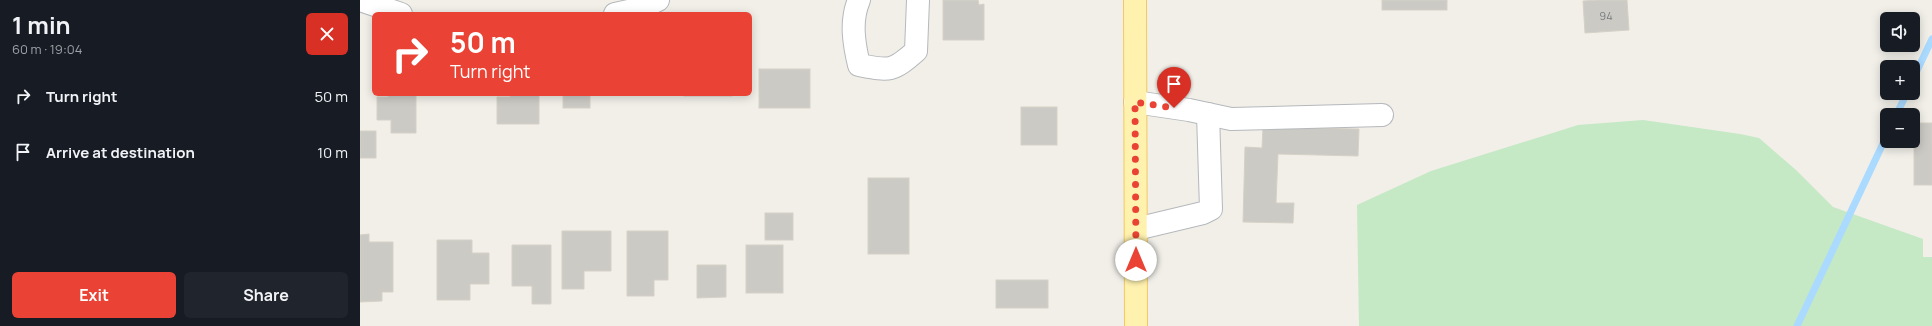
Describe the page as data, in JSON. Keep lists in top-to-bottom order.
{
  "house_numbers": ["94"],
  "page": {
    "heading": ["1 min", "60 m · 19:04"],
    "map_buttons": ["+", "−"],
    "turn": ["50 m", "Turn right"],
    "list": [
      {
        "name": "Turn right",
        "value": "50 m"
      },
      {
        "name": "Arrive at destination",
        "value": "10 m"
      }
    ],
    "buttons": ["Exit", "Share"]
  }
}
